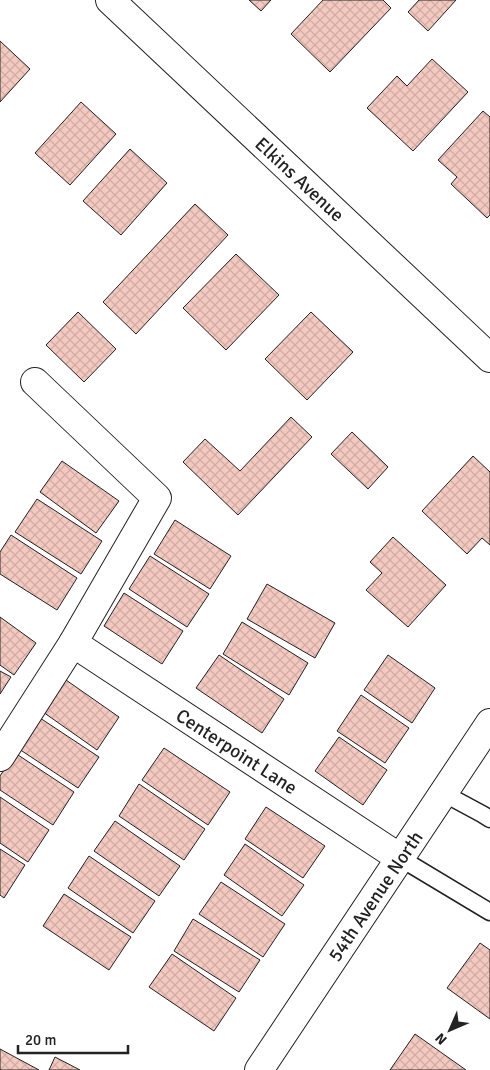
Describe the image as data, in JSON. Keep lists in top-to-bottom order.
{
  "streets": {
    "street": ["Elkins Avenue", "Centerpoint Lane", "54th Avenue North"]
  },
  "crossings": [
    ["Centerpoint Lane", "54th Avenue North"]
  ],
  "scale_bar": "20 m",
  "north": "bottom left"
}
